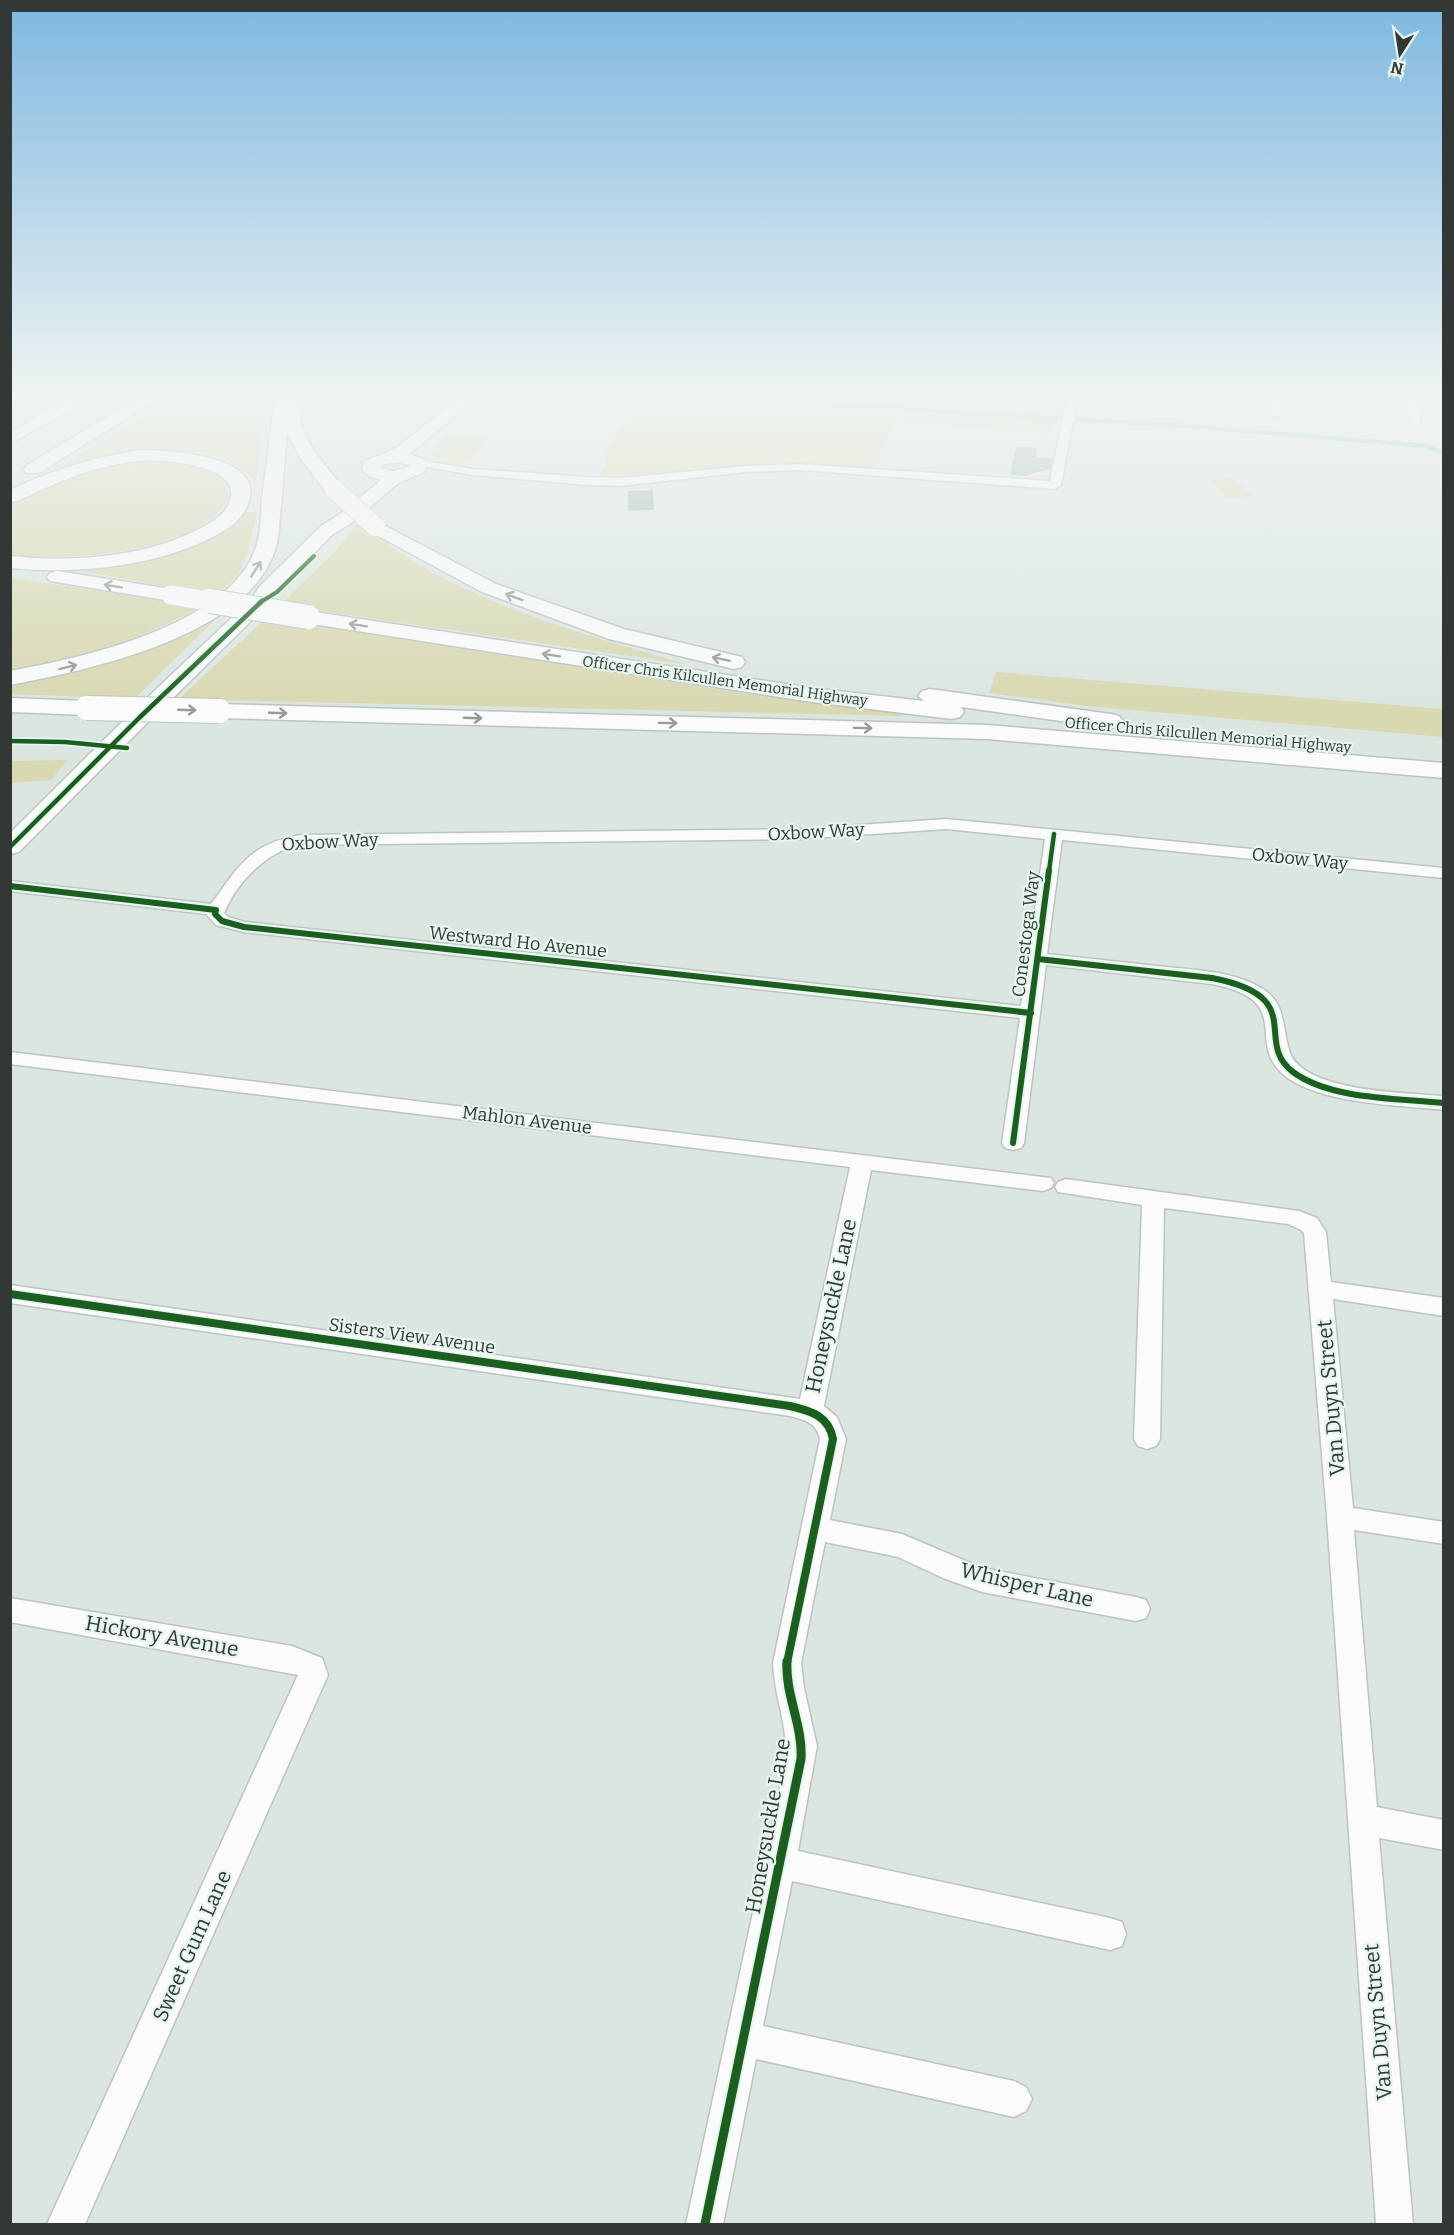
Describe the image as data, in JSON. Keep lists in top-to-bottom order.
{
  "streets": {
    "highway": ["Officer Chris Kilcullen Memorial Highway"],
    "street": [
      "Oxbow Way",
      "Conestoga Way",
      "Westward Ho Avenue",
      "Mahlon Avenue",
      "Honeysuckle Lane",
      "Sisters View Avenue",
      "Van Duyn Street",
      "Whisper Lane",
      "Hickory Avenue",
      "Sweet Gum Lane"
    ]
  },
  "crossings": [
    ["Oxbow Way", "Conestoga Way"],
    ["Oxbow Way", "Westward Ho Avenue"],
    ["Conestoga Way", "Westward Ho Avenue"],
    ["Mahlon Avenue", "Honeysuckle Lane"],
    ["Honeysuckle Lane", "Sisters View Avenue"],
    ["Honeysuckle Lane", "Whisper Lane"],
    ["Hickory Avenue", "Sweet Gum Lane"]
  ],
  "north": "bottom"
}
